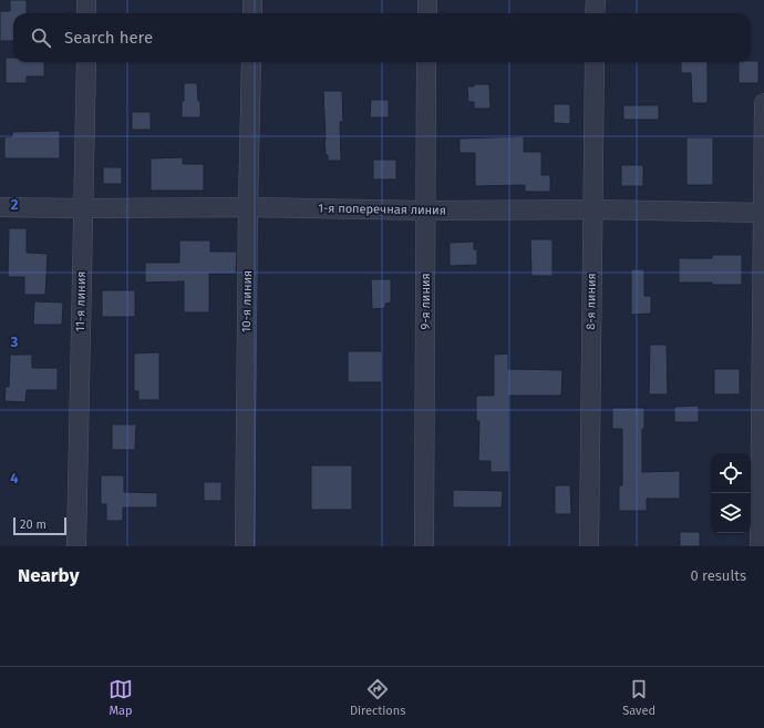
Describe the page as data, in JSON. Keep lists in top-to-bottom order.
{
  "streets": {
    "street": [
      "1-я поперечная линия",
      "11-я линия",
      "10-я линия",
      "9-я линия",
      "8-я линия"
    ]
  },
  "crossings": [
    ["1-я поперечная линия", "11-я линия"],
    ["1-я поперечная линия", "10-я линия"],
    ["1-я поперечная линия", "9-я линия"],
    ["1-я поперечная линия", "8-я линия"]
  ],
  "scale_bar": "20 m",
  "page": {
    "search": "Search here",
    "scale": "20 m",
    "heading": ["Nearby", "0 results"],
    "nav": ["Map", "Directions", "Saved"]
  },
  "grid": {
    "rows": ["2", "3", "4"]
  }
}
